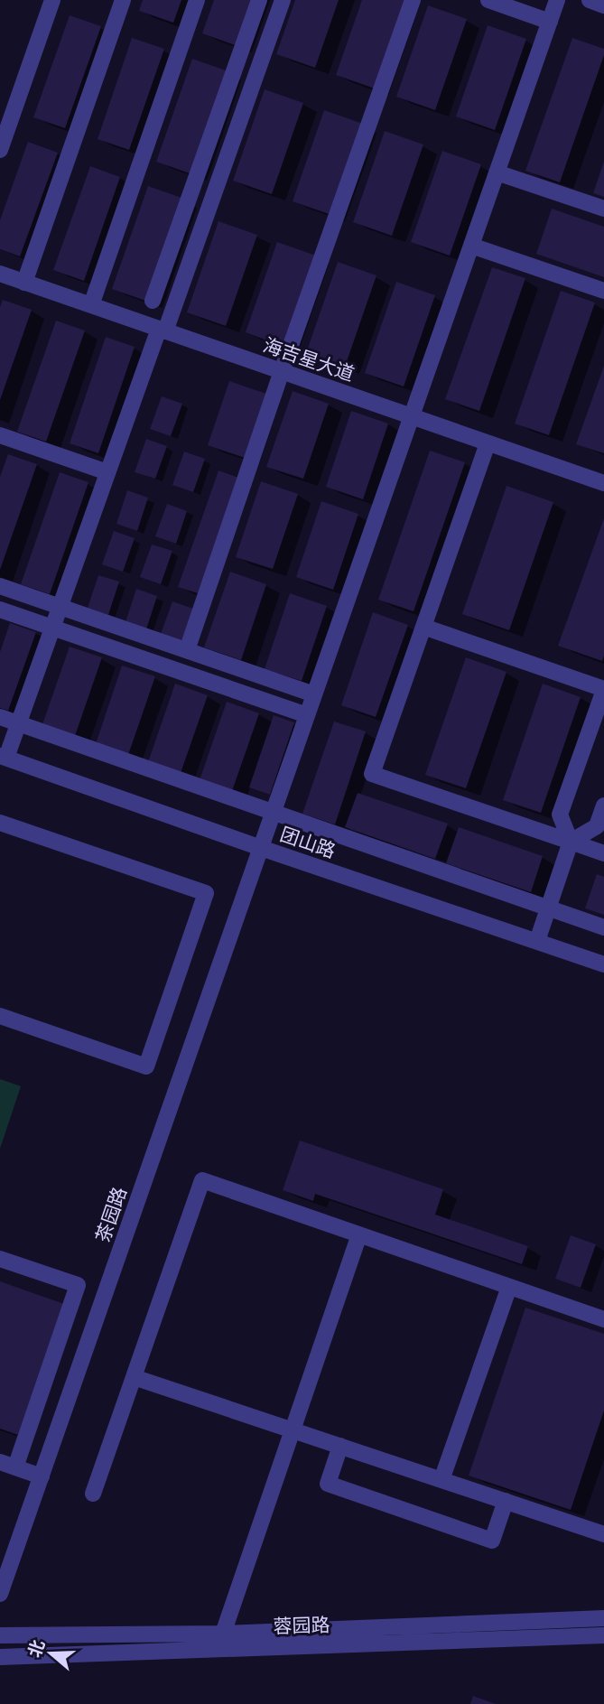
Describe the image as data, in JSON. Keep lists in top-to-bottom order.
{
  "streets": {
    "street": [
      "海吉星大道",
      "团山路",
      "茶园路",
      "蓉园路"
    ]
  },
  "crossings": [
    ["海吉星大道", "茶园路"],
    ["团山路", "茶园路"]
  ],
  "north": "left"
}
